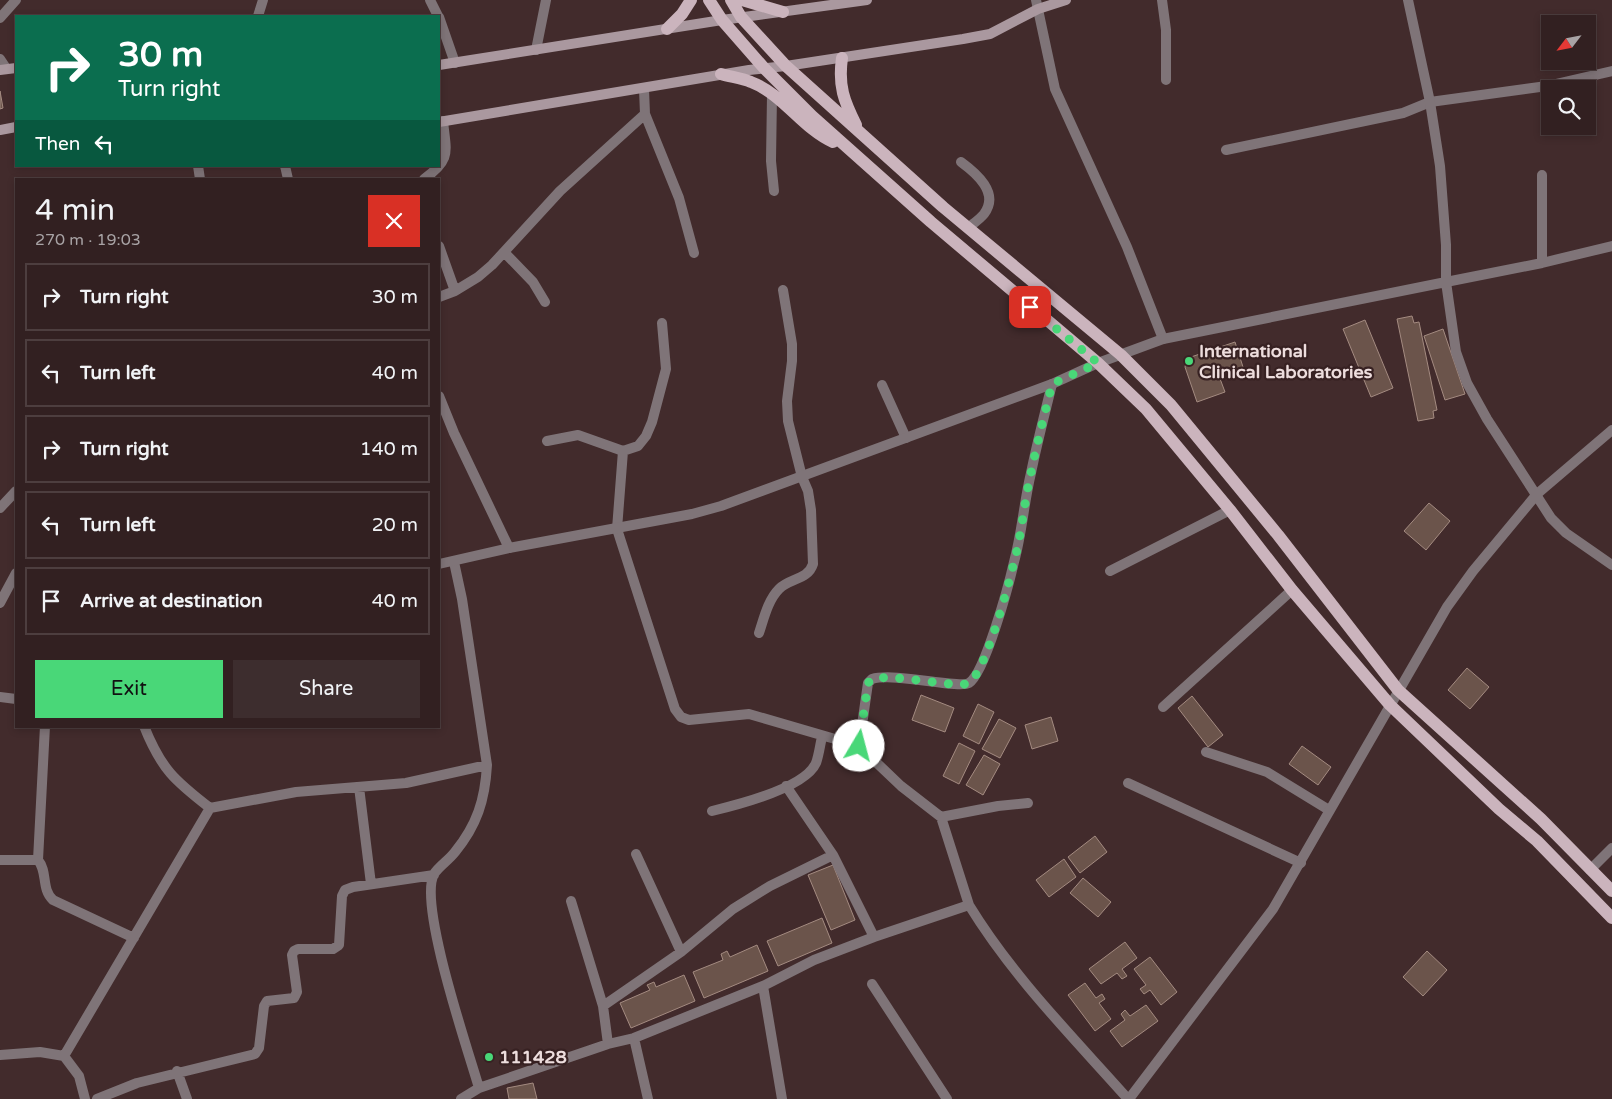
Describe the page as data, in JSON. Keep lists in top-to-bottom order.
{
  "places": ["International Clinical Laboratories", "111428"],
  "north": "bottom left",
  "page": {
    "turn": ["30 m", "Turn right"],
    "then": "Then",
    "heading": ["4 min", "270 m · 19:03"],
    "list": [
      {
        "name": "Turn right",
        "value": "30 m"
      },
      {
        "name": "Turn left",
        "value": "40 m"
      },
      {
        "name": "Turn right",
        "value": "140 m"
      },
      {
        "name": "Turn left",
        "value": "20 m"
      },
      {
        "name": "Arrive at destination",
        "value": "40 m"
      }
    ],
    "buttons": ["Exit", "Share"]
  }
}
